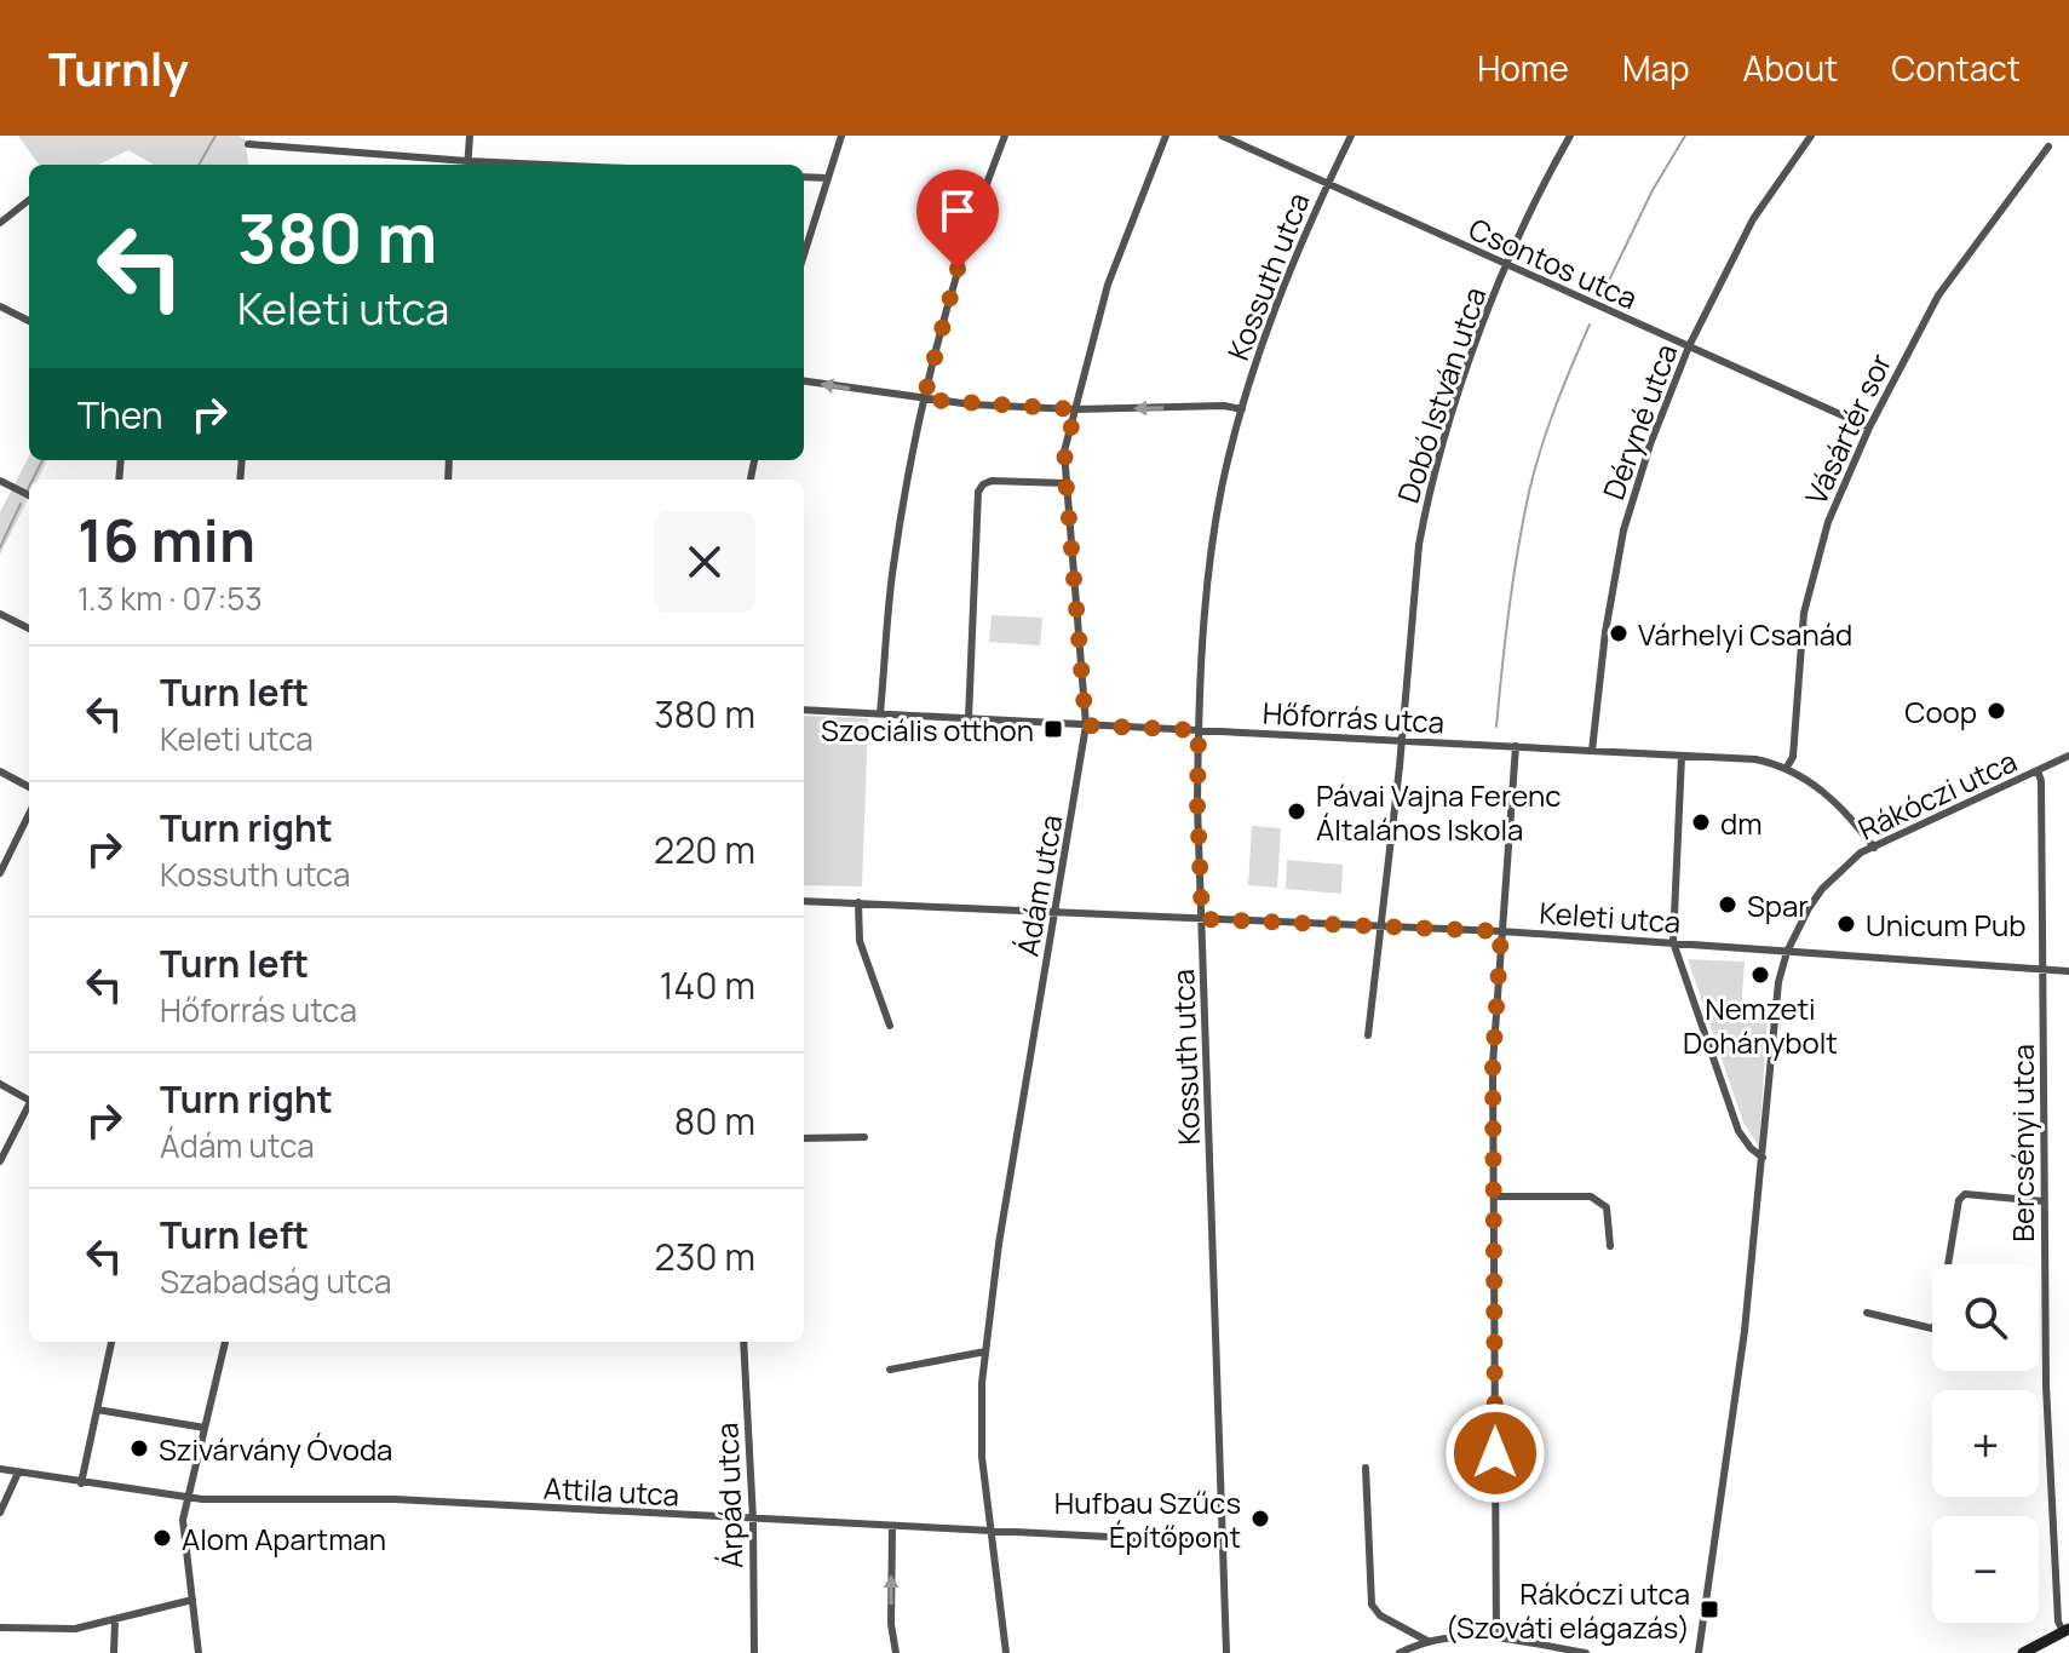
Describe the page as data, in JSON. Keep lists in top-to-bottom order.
{
  "streets": {
    "street": [
      "Csontos utca",
      "Kossuth utca",
      "Dobó István utca",
      "Déryné utca",
      "Vásártér sor",
      "Hőforrás utca",
      "Rákóczi utca",
      "Ádám utca",
      "Keleti utca",
      "Bercsényi utca",
      "Attila utca",
      "Árpád utca"
    ]
  },
  "crossings": [
    ["Csontos utca", "Kossuth utca"],
    ["Csontos utca", "Dobó István utca"],
    ["Csontos utca", "Déryné utca"],
    ["Csontos utca", "Vásártér sor"],
    ["Kossuth utca", "Hőforrás utca"],
    ["Kossuth utca", "Keleti utca"],
    ["Kossuth utca", "Attila utca"],
    ["Dobó István utca", "Hőforrás utca"],
    ["Dobó István utca", "Keleti utca"],
    ["Déryné utca", "Hőforrás utca"],
    ["Vásártér sor", "Hőforrás utca"],
    ["Hőforrás utca", "Rákóczi utca"],
    ["Hőforrás utca", "Ádám utca"],
    ["Rákóczi utca", "Keleti utca"],
    ["Rákóczi utca", "Bercsényi utca"],
    ["Ádám utca", "Keleti utca"],
    ["Ádám utca", "Attila utca"],
    ["Keleti utca", "Bercsényi utca"],
    ["Attila utca", "Árpád utca"]
  ],
  "places": {
    "other": [
      "Várhelyi Csanád",
      "Coop",
      "Pávai Vajna Ferenc Általános Iskola",
      "dm",
      "Spar",
      "Unicum Pub",
      "Nemzeti Dohánybolt",
      "Szivárvány Óvoda",
      "Hufbau Szűcs Építőpont",
      "Alom Apartman"
    ],
    "transit": ["Szociális otthon", "Rákóczi utca (Szováti elágazás)"]
  },
  "page": {
    "header": "Turnly",
    "nav": [
      "Home",
      "Map",
      "About",
      "Contact"
    ],
    "turn": ["380 m", "Keleti utca"],
    "then": "Then",
    "heading": ["16 min", "1.3 km · 07:53"],
    "list": [
      {
        "name": "Turn left",
        "note": "Keleti utca",
        "value": "380 m"
      },
      {
        "name": "Turn right",
        "note": "Kossuth utca",
        "value": "220 m"
      },
      {
        "name": "Turn left",
        "note": "Hőforrás utca",
        "value": "140 m"
      },
      {
        "name": "Turn right",
        "note": "Ádám utca",
        "value": "80 m"
      },
      {
        "name": "Turn left",
        "note": "Szabadság utca",
        "value": "230 m"
      }
    ],
    "map_buttons": ["+", "−"]
  }
}
